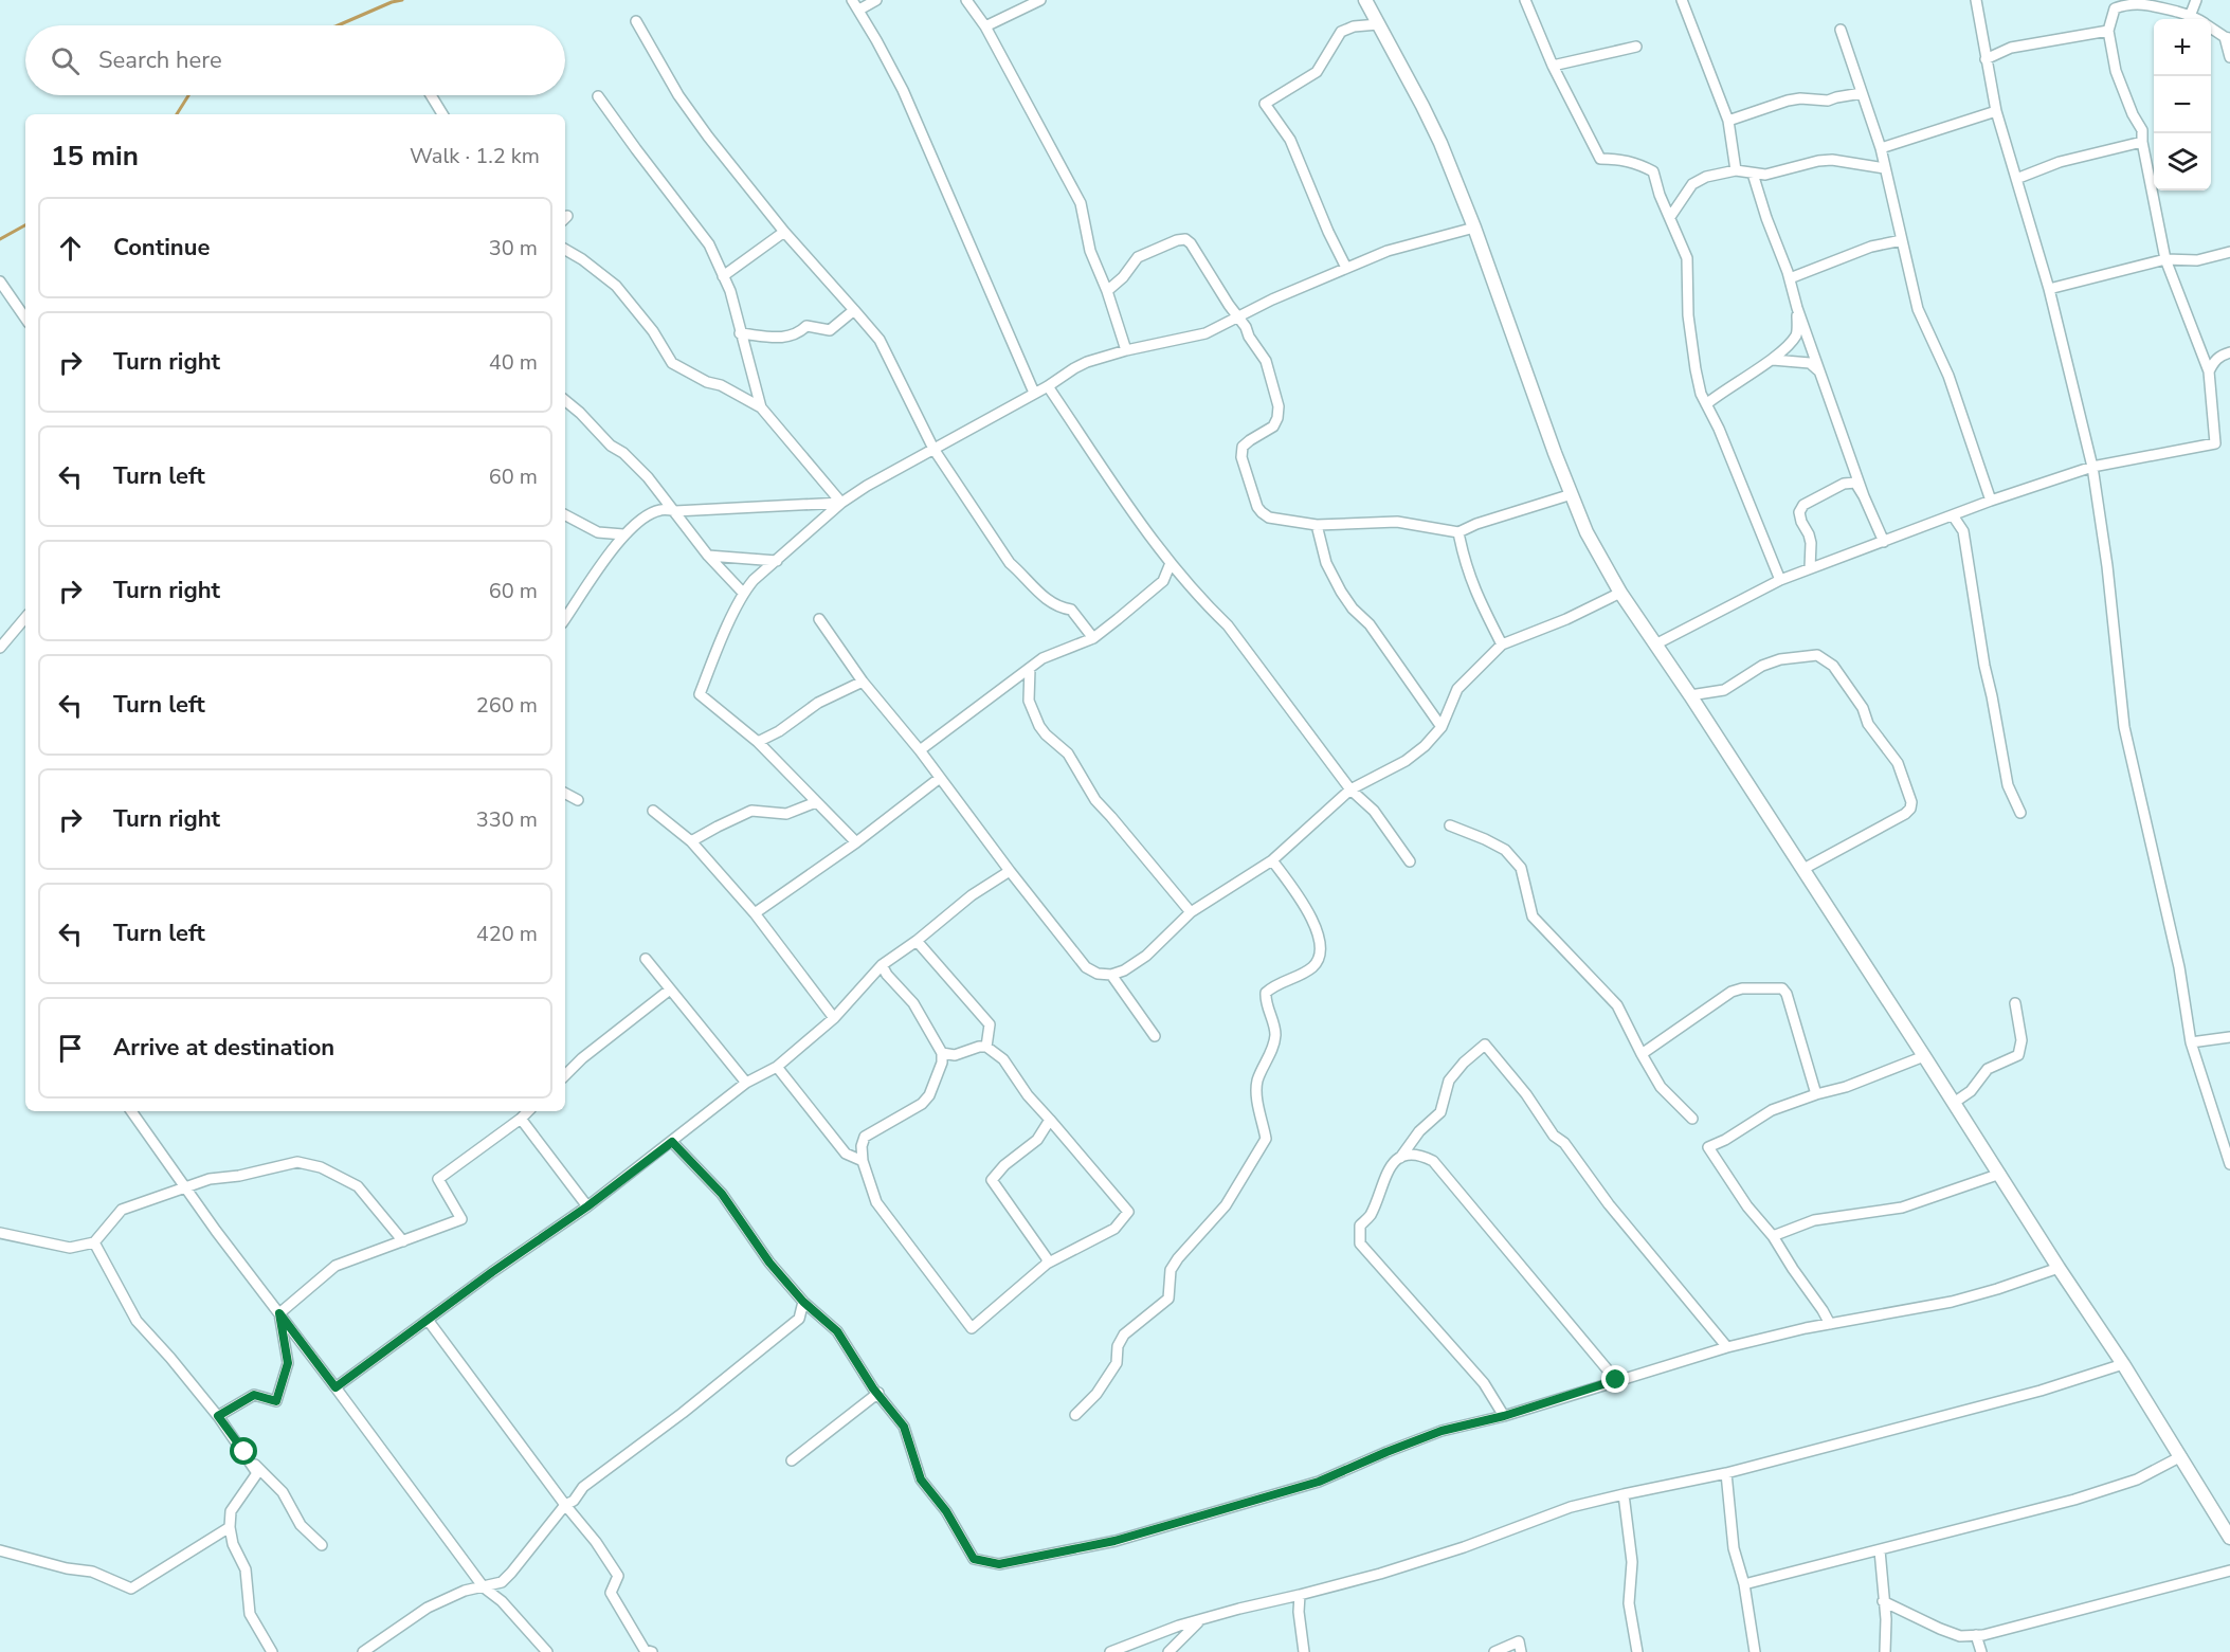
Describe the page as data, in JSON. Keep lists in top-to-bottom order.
{
  "page": {
    "map_buttons": ["+", "−"],
    "search": "Search here",
    "heading": ["15 min", "Walk · 1.2 km"],
    "list": [
      ["Continue", "30 m"],
      ["Turn right", "40 m"],
      ["Turn left", "60 m"],
      ["Turn right", "60 m"],
      ["Turn left", "260 m"],
      ["Turn right", "330 m"],
      ["Turn left", "420 m"],
      "Arrive at destination"
    ]
  }
}
